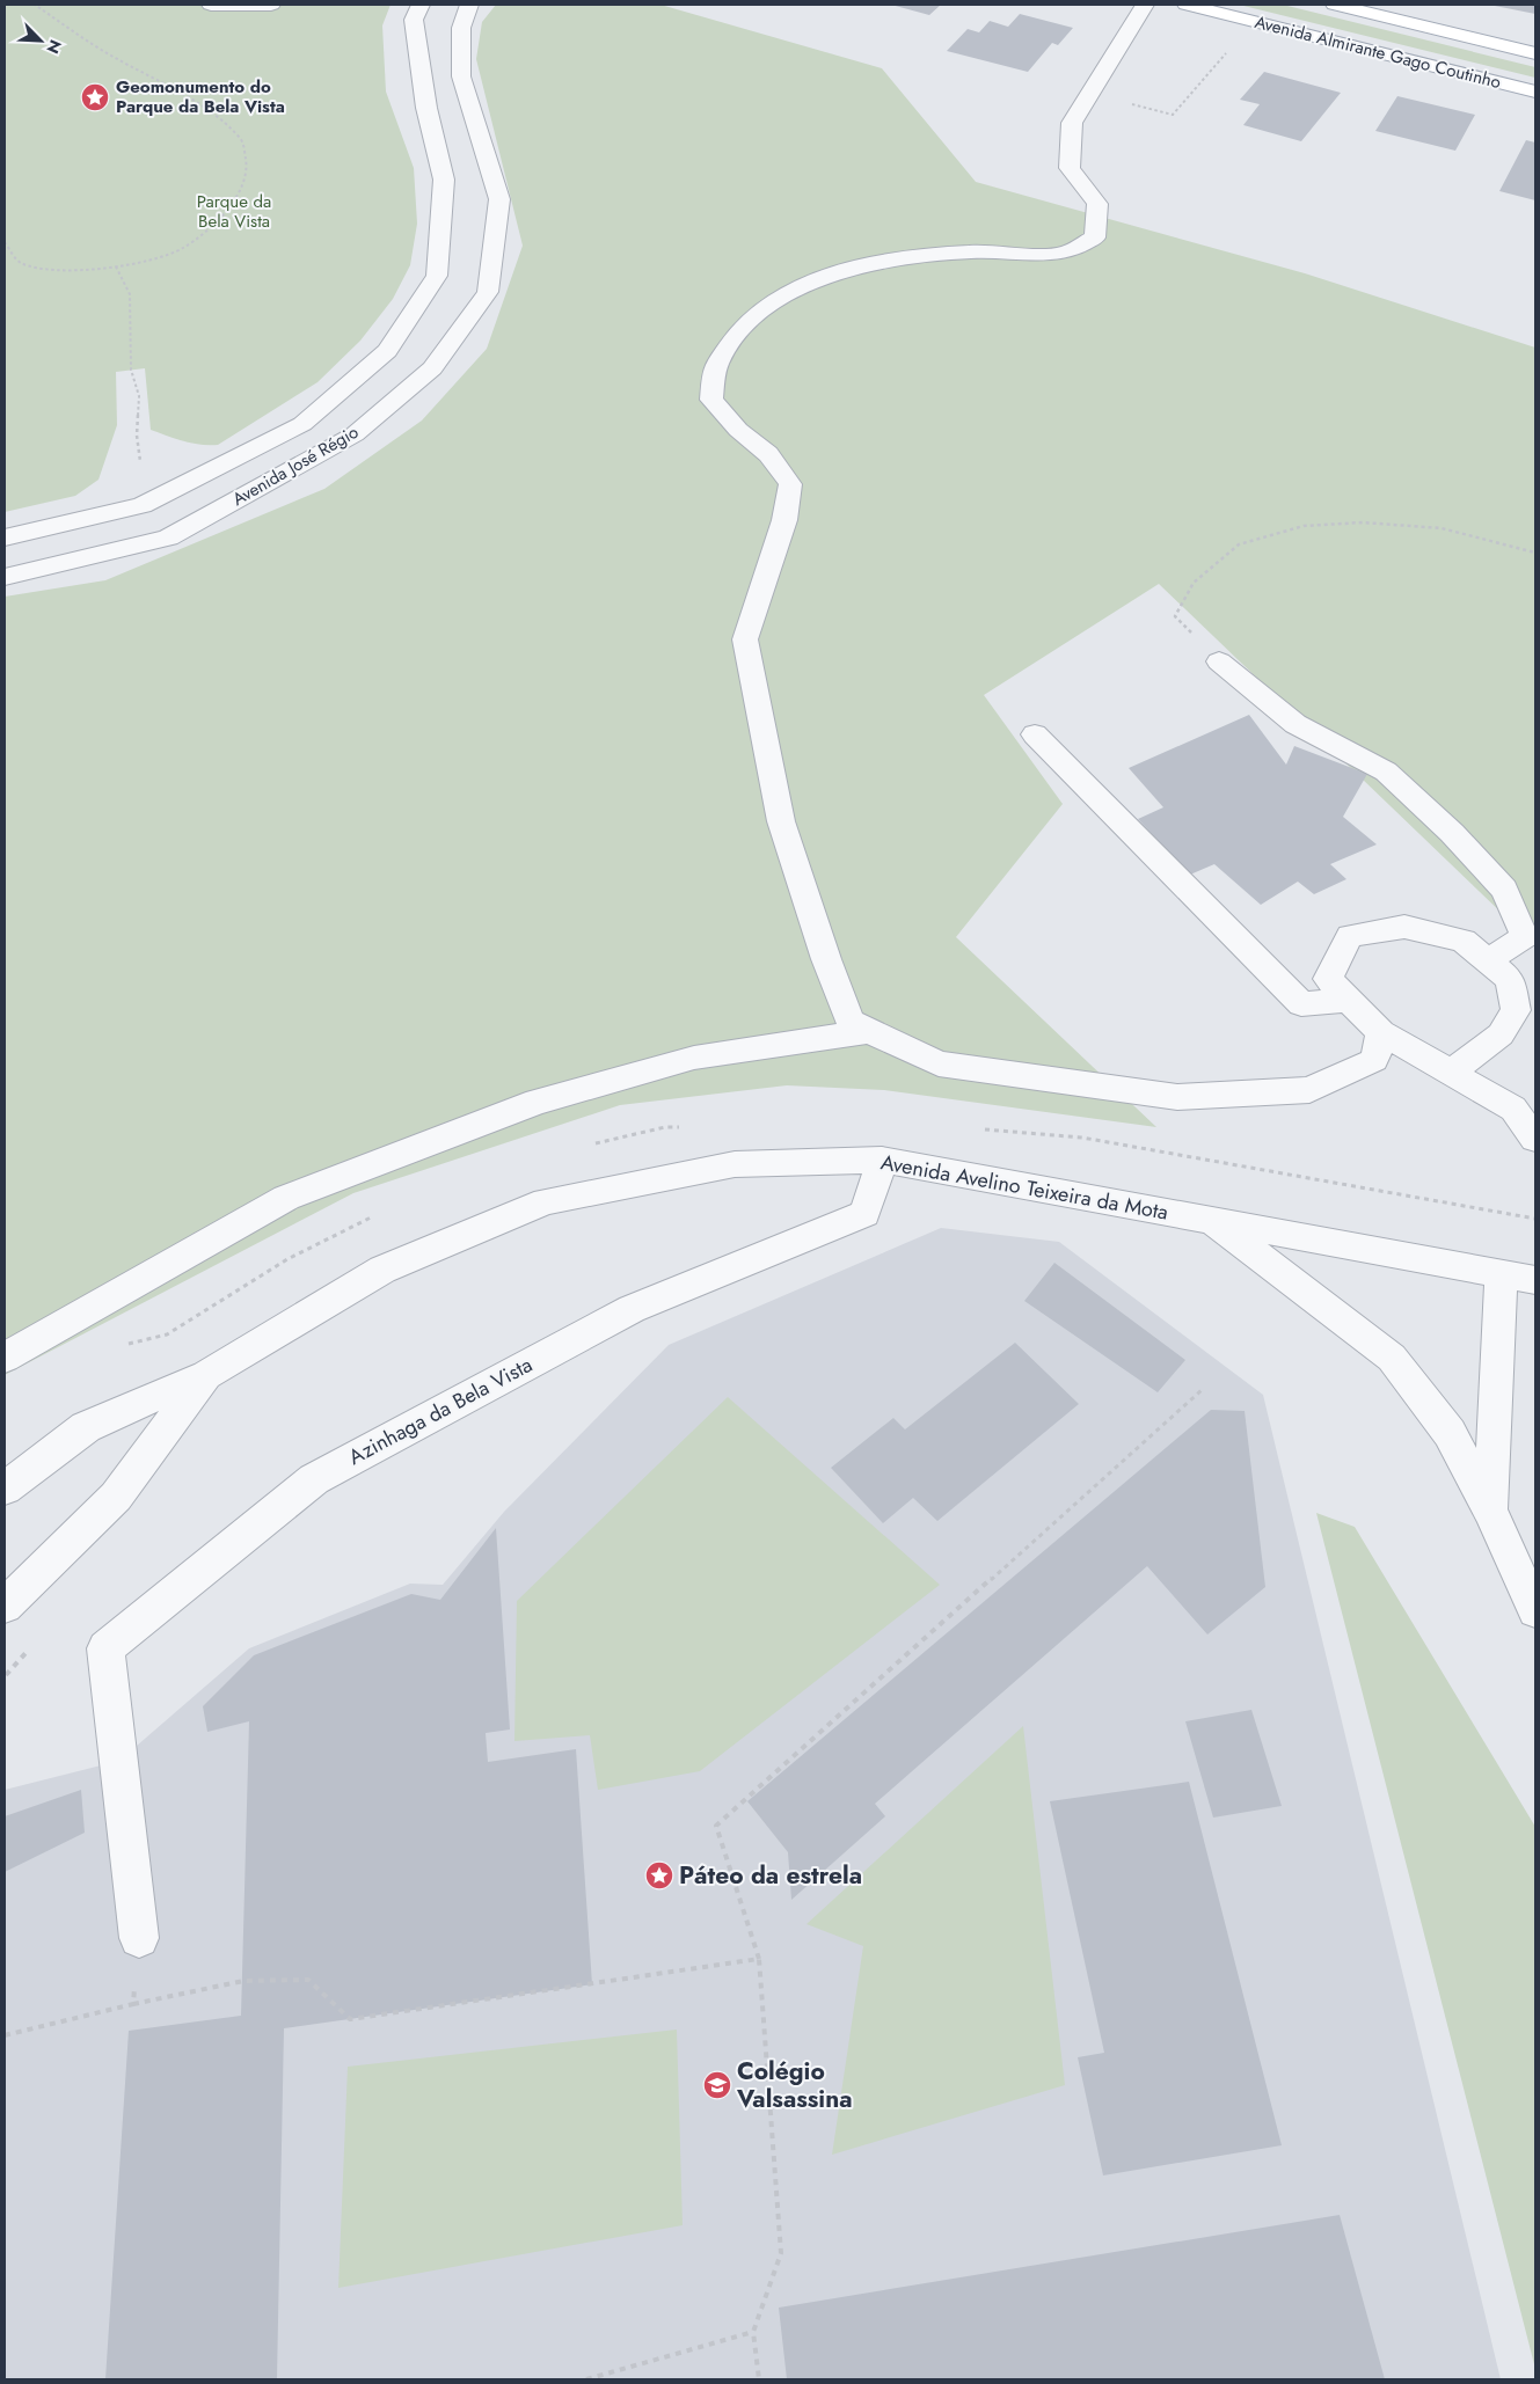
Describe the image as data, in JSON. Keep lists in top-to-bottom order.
{
  "streets": {
    "main road": ["Avenida Almirante Gago Coutinho"],
    "street": ["Avenida José Régio", "Avenida Avelino Teixeira da Mota", "Azinhaga da Bela Vista"]
  },
  "crossings": [
    ["Avenida Avelino Teixeira da Mota", "Azinhaga da Bela Vista"]
  ],
  "parks": ["Parque da Bela Vista"],
  "places": {
    "place": ["Geomonumento do Parque da Bela Vista", "Páteo da estrela"],
    "school or university": ["Colégio Valsassina"]
  },
  "north": "bottom right"
}
